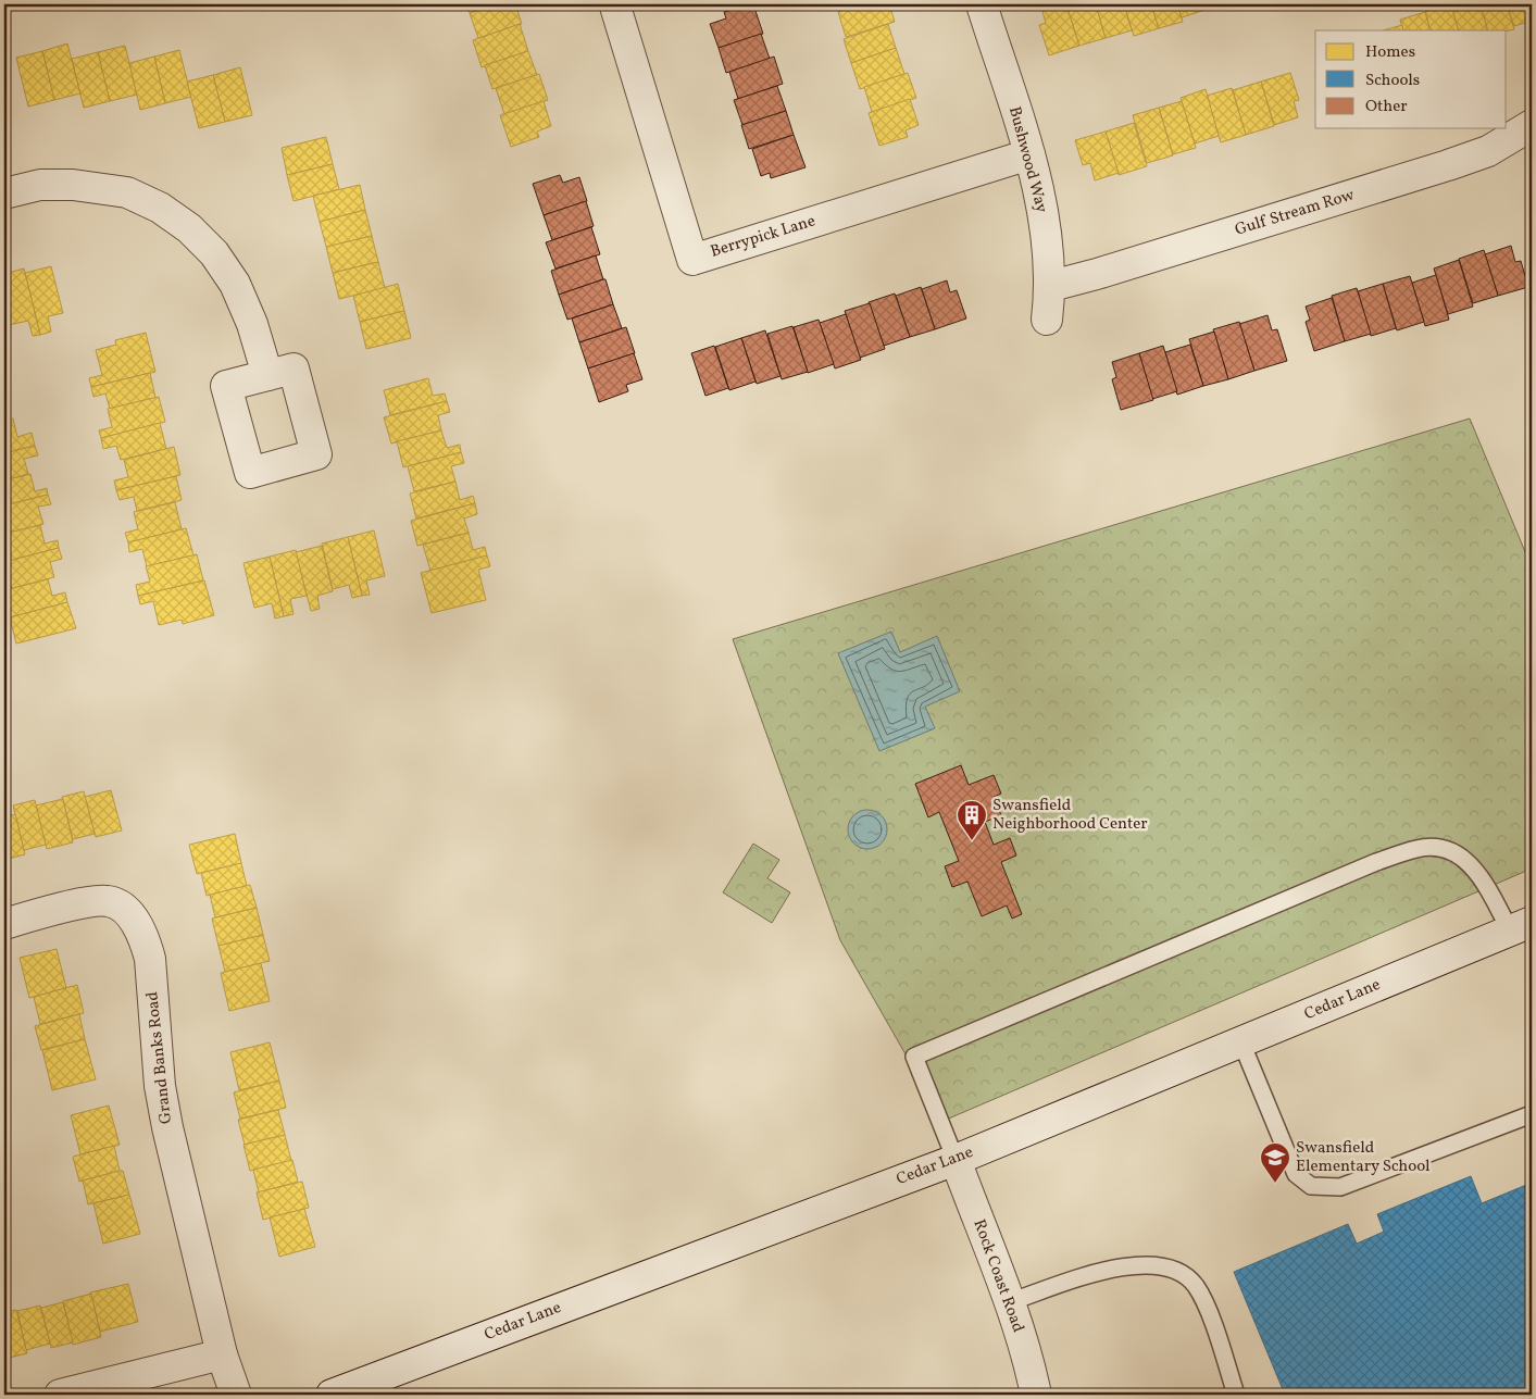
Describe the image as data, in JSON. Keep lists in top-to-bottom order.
{
  "streets": {
    "street": [
      "Bushwood Way",
      "Gulf Stream Row",
      "Berrypick Lane",
      "Cedar Lane",
      "Grand Banks Road",
      "Rock Coast Road"
    ]
  },
  "crossings": [
    ["Bushwood Way", "Gulf Stream Row"],
    ["Bushwood Way", "Berrypick Lane"],
    ["Cedar Lane", "Rock Coast Road"]
  ],
  "places": {
    "building": ["Swansfield Neighborhood Center"],
    "school or university": ["Swansfield Elementary School"]
  },
  "legend": ["Homes", "Schools", "Other"]
}
